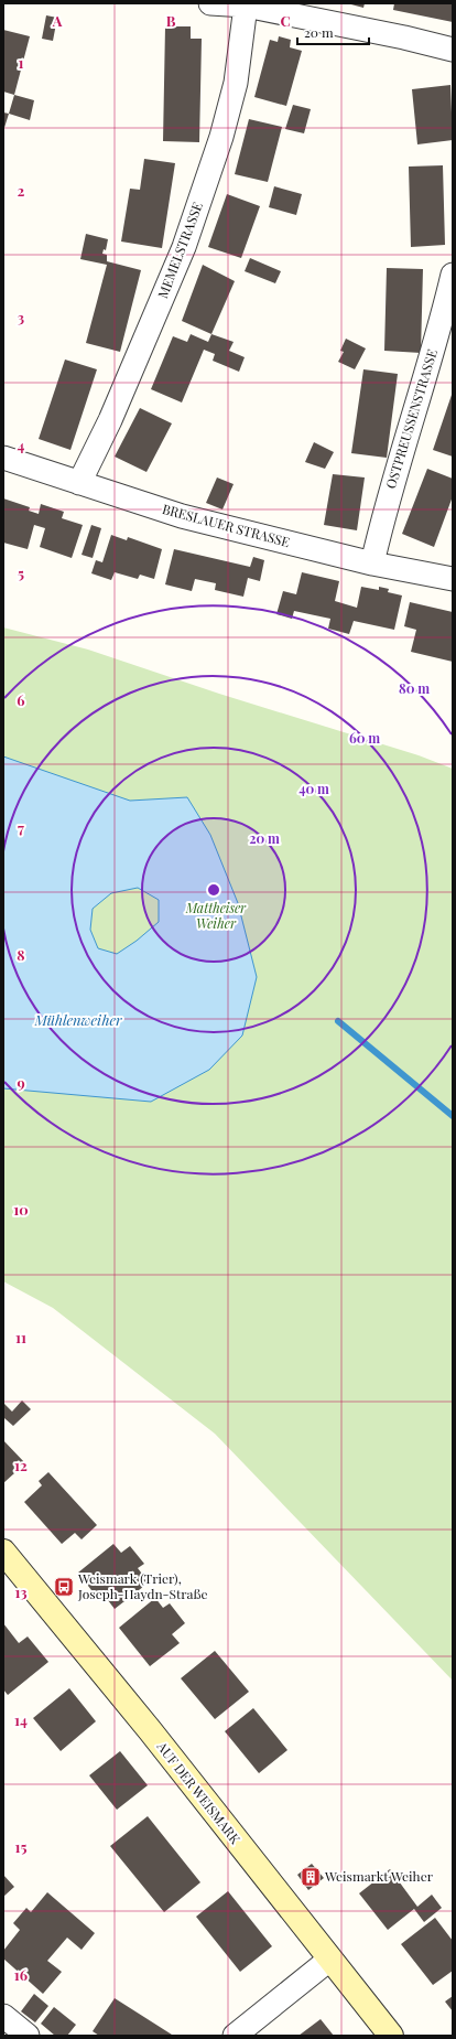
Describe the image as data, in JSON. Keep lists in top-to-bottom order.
{
  "streets": {
    "street": [
      "MEMELSTRASSE",
      "OSTPREUSSENSTRASSE",
      "BRESLAUER STRASSE",
      "AUF DER WEISMARK"
    ]
  },
  "crossings": [
    ["MEMELSTRASSE", "BRESLAUER STRASSE"],
    ["OSTPREUSSENSTRASSE", "BRESLAUER STRASSE"]
  ],
  "water": ["Mühlenweiher"],
  "parks": ["Mattheiser Weiher"],
  "places": {
    "bus stop": ["Weismark (Trier), Joseph-Haydn-Straße"],
    "building": ["Weismarkt Weiher"]
  },
  "scale_bar": "20 m",
  "grid": {
    "columns": ["A", "B", "C"],
    "rows": [
      "1",
      "2",
      "3",
      "4",
      "5",
      "6",
      "7",
      "8",
      "9",
      "10",
      "11",
      "12",
      "13",
      "14",
      "15",
      "16"
    ]
  },
  "rings": [
    "80 m",
    "60 m",
    "40 m",
    "20 m"
  ]
}
